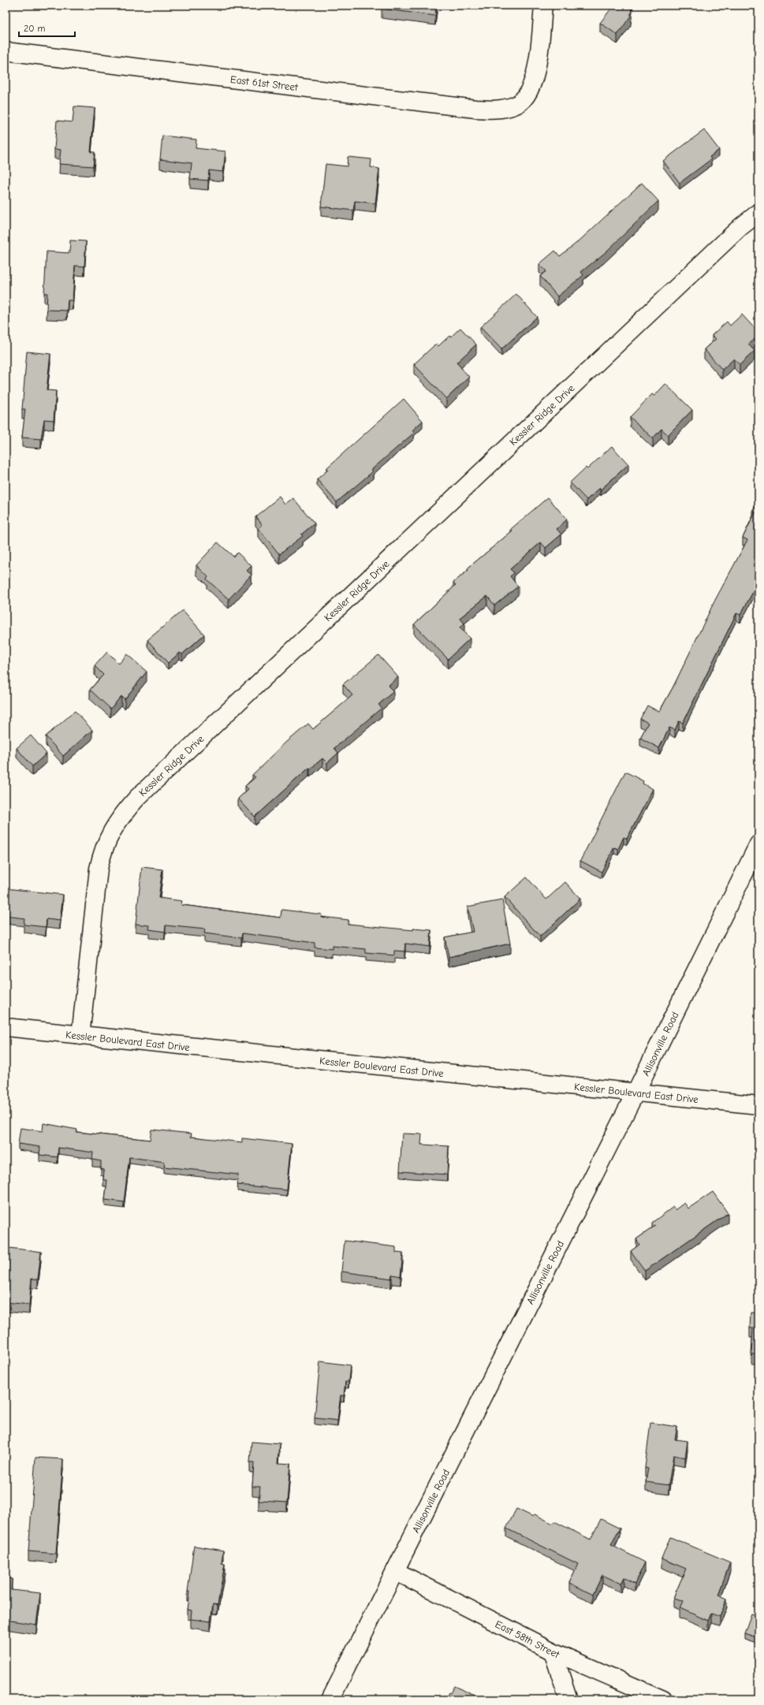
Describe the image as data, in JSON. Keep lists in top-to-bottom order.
{
  "streets": {
    "street": [
      "East 61st Street",
      "Kessler Ridge Drive",
      "Kessler Boulevard East Drive",
      "Allisonville Road",
      "East 58th Street"
    ]
  },
  "crossings": [
    ["Kessler Ridge Drive", "Kessler Boulevard East Drive"],
    ["Kessler Boulevard East Drive", "Allisonville Road"],
    ["Allisonville Road", "East 58th Street"]
  ],
  "scale_bar": "20 m"
}
